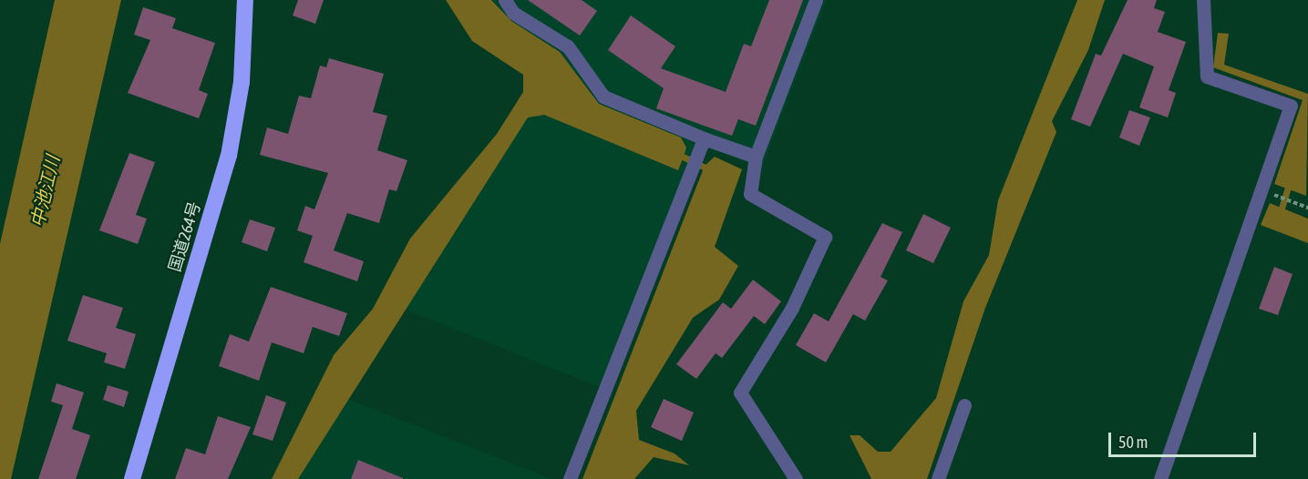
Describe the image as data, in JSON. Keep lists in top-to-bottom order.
{
  "streets": {
    "highway": ["国道264号"]
  },
  "water": ["中池江川"],
  "scale_bar": "50 m"
}
